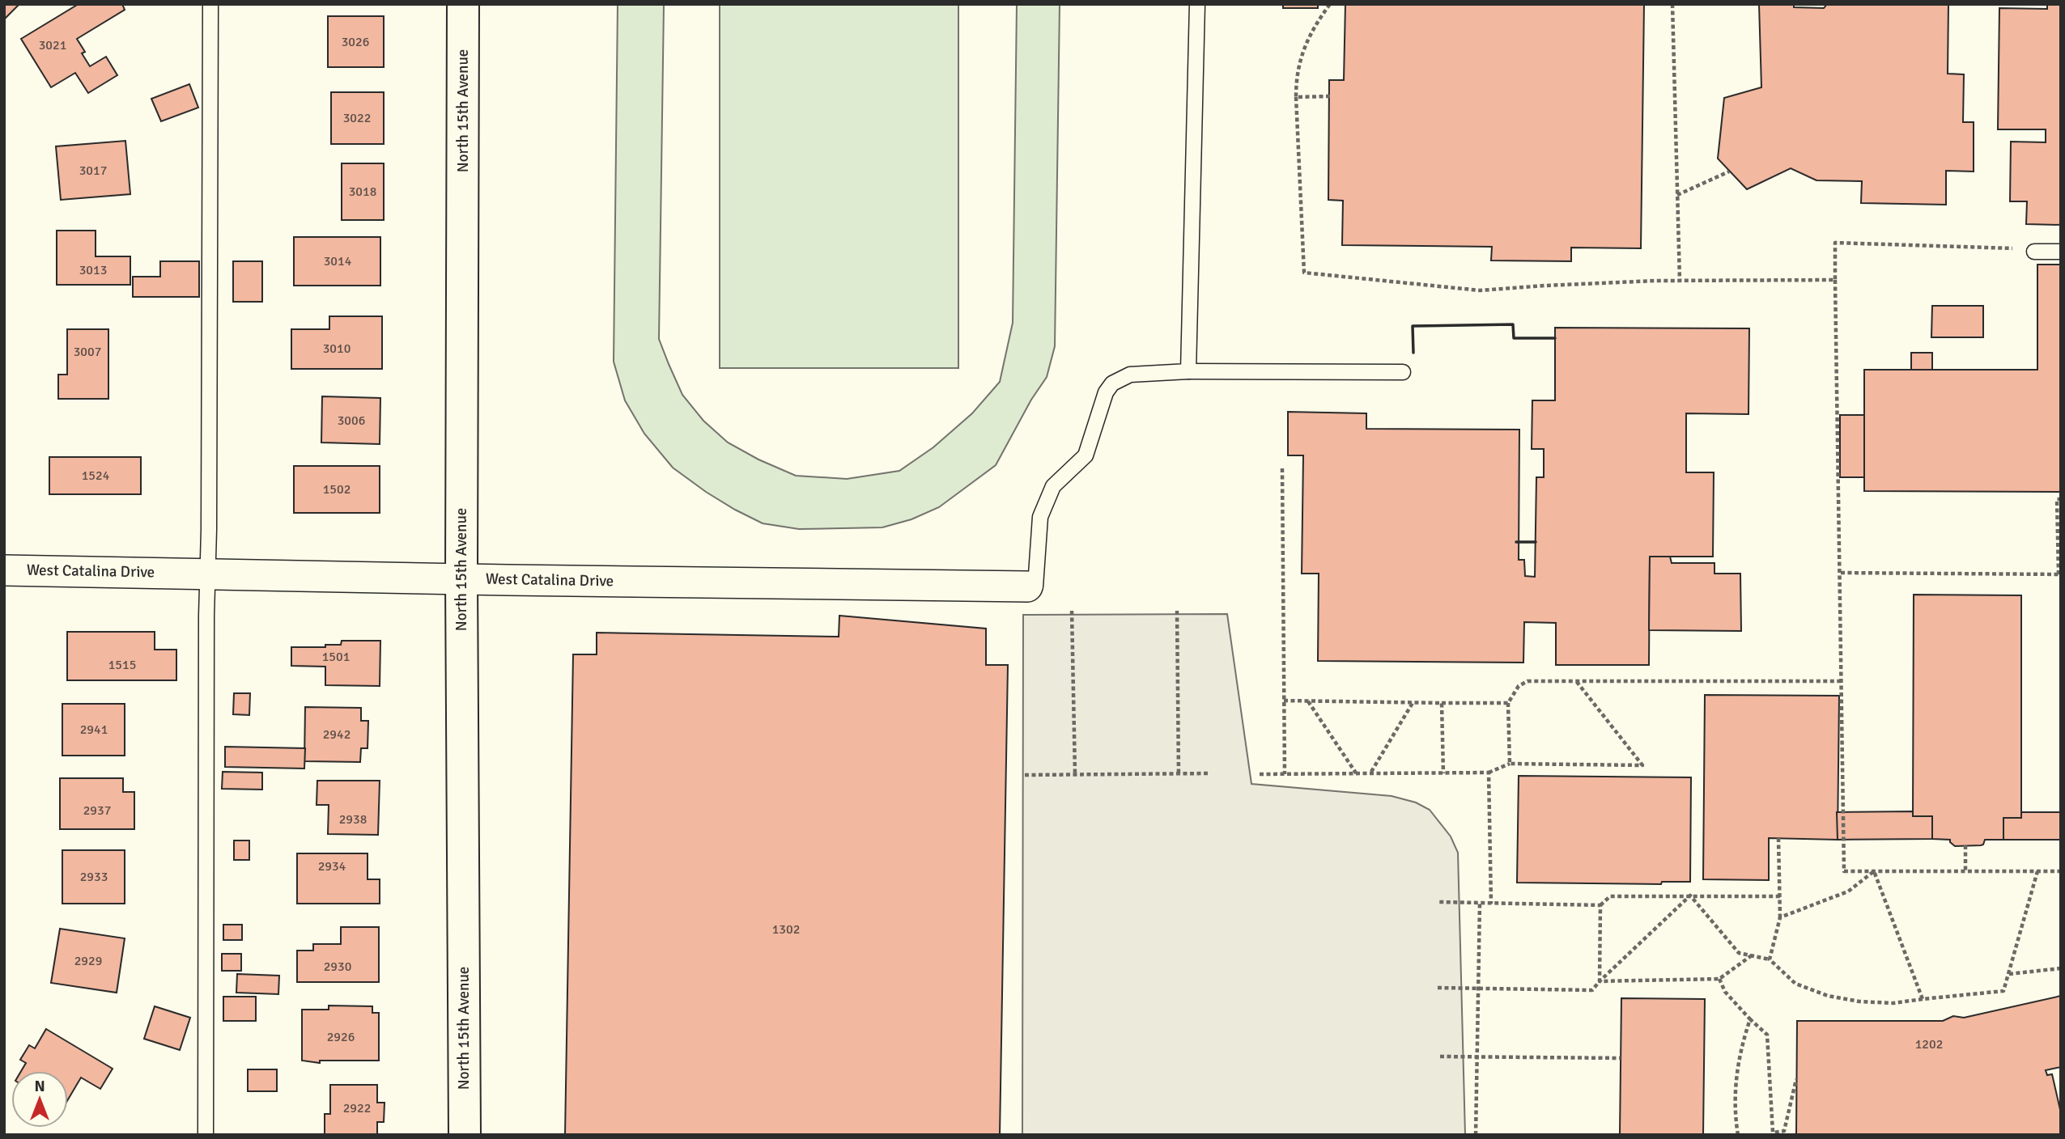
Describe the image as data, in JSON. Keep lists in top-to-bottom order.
{
  "streets": {
    "street": ["North 15th Avenue", "West Catalina Drive"]
  },
  "crossings": [
    ["North 15th Avenue", "West Catalina Drive"]
  ],
  "house_numbers": [
    "3026",
    "3021",
    "3022",
    "3017",
    "3018",
    "3014",
    "3013",
    "3010",
    "3007",
    "3006",
    "1524",
    "1502",
    "1501",
    "1515",
    "2941",
    "2942",
    "2937",
    "2938",
    "2934",
    "2933",
    "1302",
    "2929",
    "2930",
    "2926",
    "1202",
    "2922"
  ],
  "north": "top"
}
